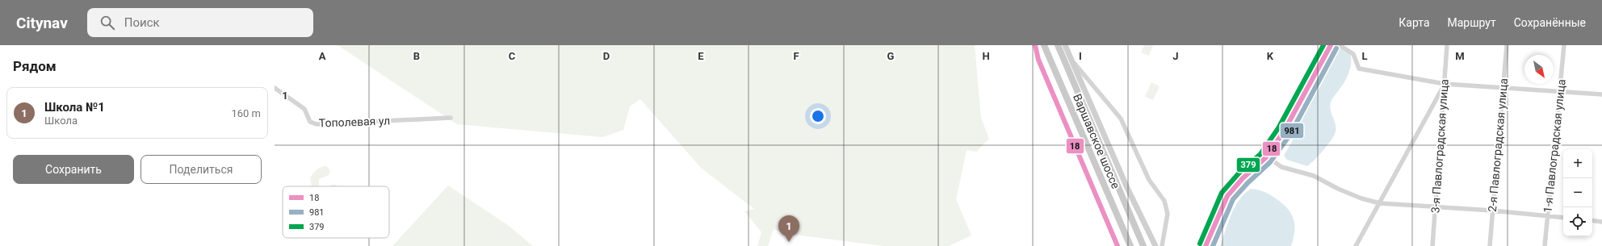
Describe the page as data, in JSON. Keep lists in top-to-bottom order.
{
  "streets": {
    "main road": ["Варшавское шоссе"],
    "street": [
      "Тополевая ул",
      "2-я Павлоградская улица",
      "3-я Павлоградская улица",
      "1-я Павлоградская улица"
    ]
  },
  "lines": ["transit line 18", "transit line 379", "transit line 981"],
  "legend": ["18", "981", "379"],
  "north": "bottom right",
  "page": {
    "header": "Citynav",
    "search": "Поиск",
    "nav": ["Карта", "Маршрут", "Сохранённые"],
    "heading": "Рядом",
    "list": [
      {
        "mark": "1",
        "name": "Школа №1",
        "note": "Школа",
        "value": "160 m"
      }
    ],
    "buttons": ["Сохранить", "Поделиться"],
    "map_buttons": ["+", "−"],
    "pins": "1"
  },
  "grid": {
    "columns": [
      "A",
      "B",
      "C",
      "D",
      "E",
      "F",
      "G",
      "H",
      "I",
      "J",
      "K",
      "L",
      "M"
    ],
    "rows": ["1"]
  }
}
